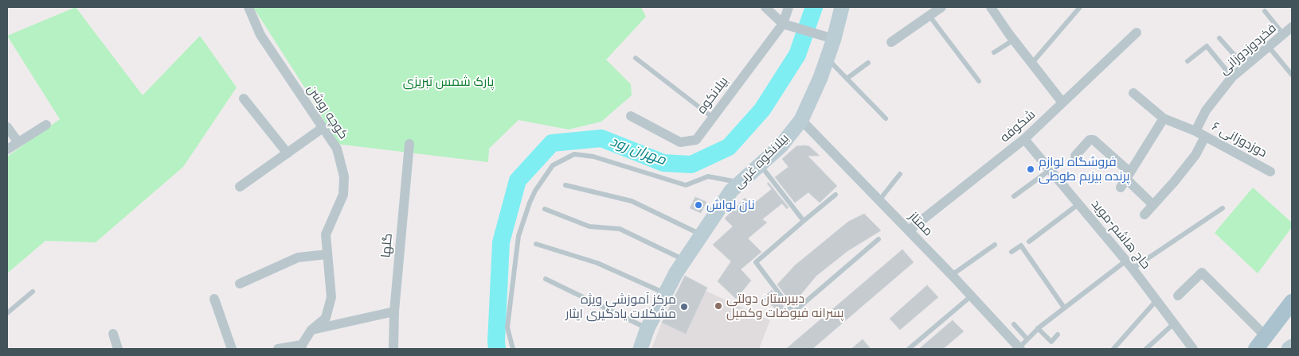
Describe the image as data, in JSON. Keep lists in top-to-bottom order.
{
  "streets": {
    "street": [
      "فخردوزدوزانی",
      "بیلانکوه",
      "کوچه روشن",
      "شکوفه",
      "دوزدوزانی ۶",
      "بیلانکوه غربی",
      "ممتاز",
      "حاج هاشم-موید",
      "گلها"
    ]
  },
  "crossings": [
    ["فخردوزدوزانی", "دوزدوزانی ۶"],
    ["شکوفه", "ممتاز"],
    ["شکوفه", "حاج هاشم-موید"],
    ["بیلانکوه غربی", "ممتاز"]
  ],
  "water": ["مهران رود"],
  "parks": ["پارک شمس تبریزی"],
  "places": [
    "فروشگاه لوازم پرنده بیزیم طوطی",
    "نان لواش",
    "دبیرستان دولتی پسرانه فیوضات وکمیل",
    "مرکز آموزشی ویژه مشکلات یادگیری ایثار"
  ]
}
